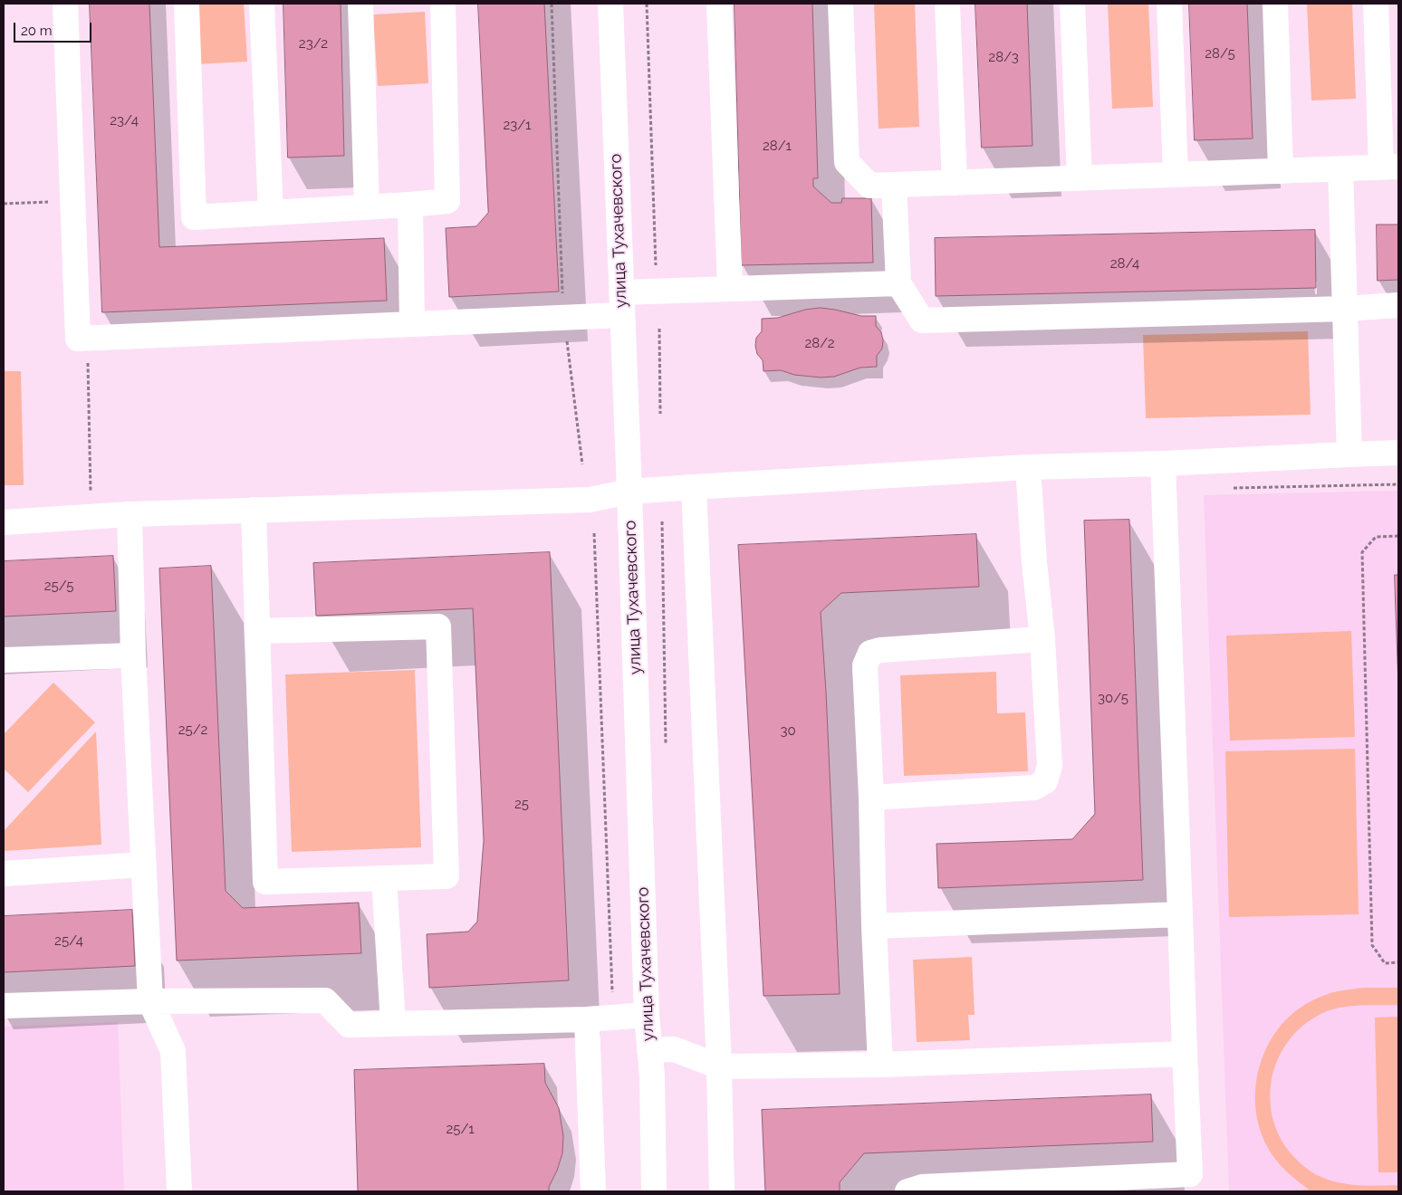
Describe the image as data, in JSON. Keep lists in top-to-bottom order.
{
  "streets": {
    "main road": ["улица Тухачевского"]
  },
  "house_numbers": [
    "23/2",
    "28/5",
    "28/3",
    "23/4",
    "23/1",
    "28/1",
    "28/4",
    "28/2",
    "25/5",
    "30/5",
    "25/2",
    "30",
    "25",
    "25/4",
    "25/1"
  ],
  "scale_bar": "20 m"
}
